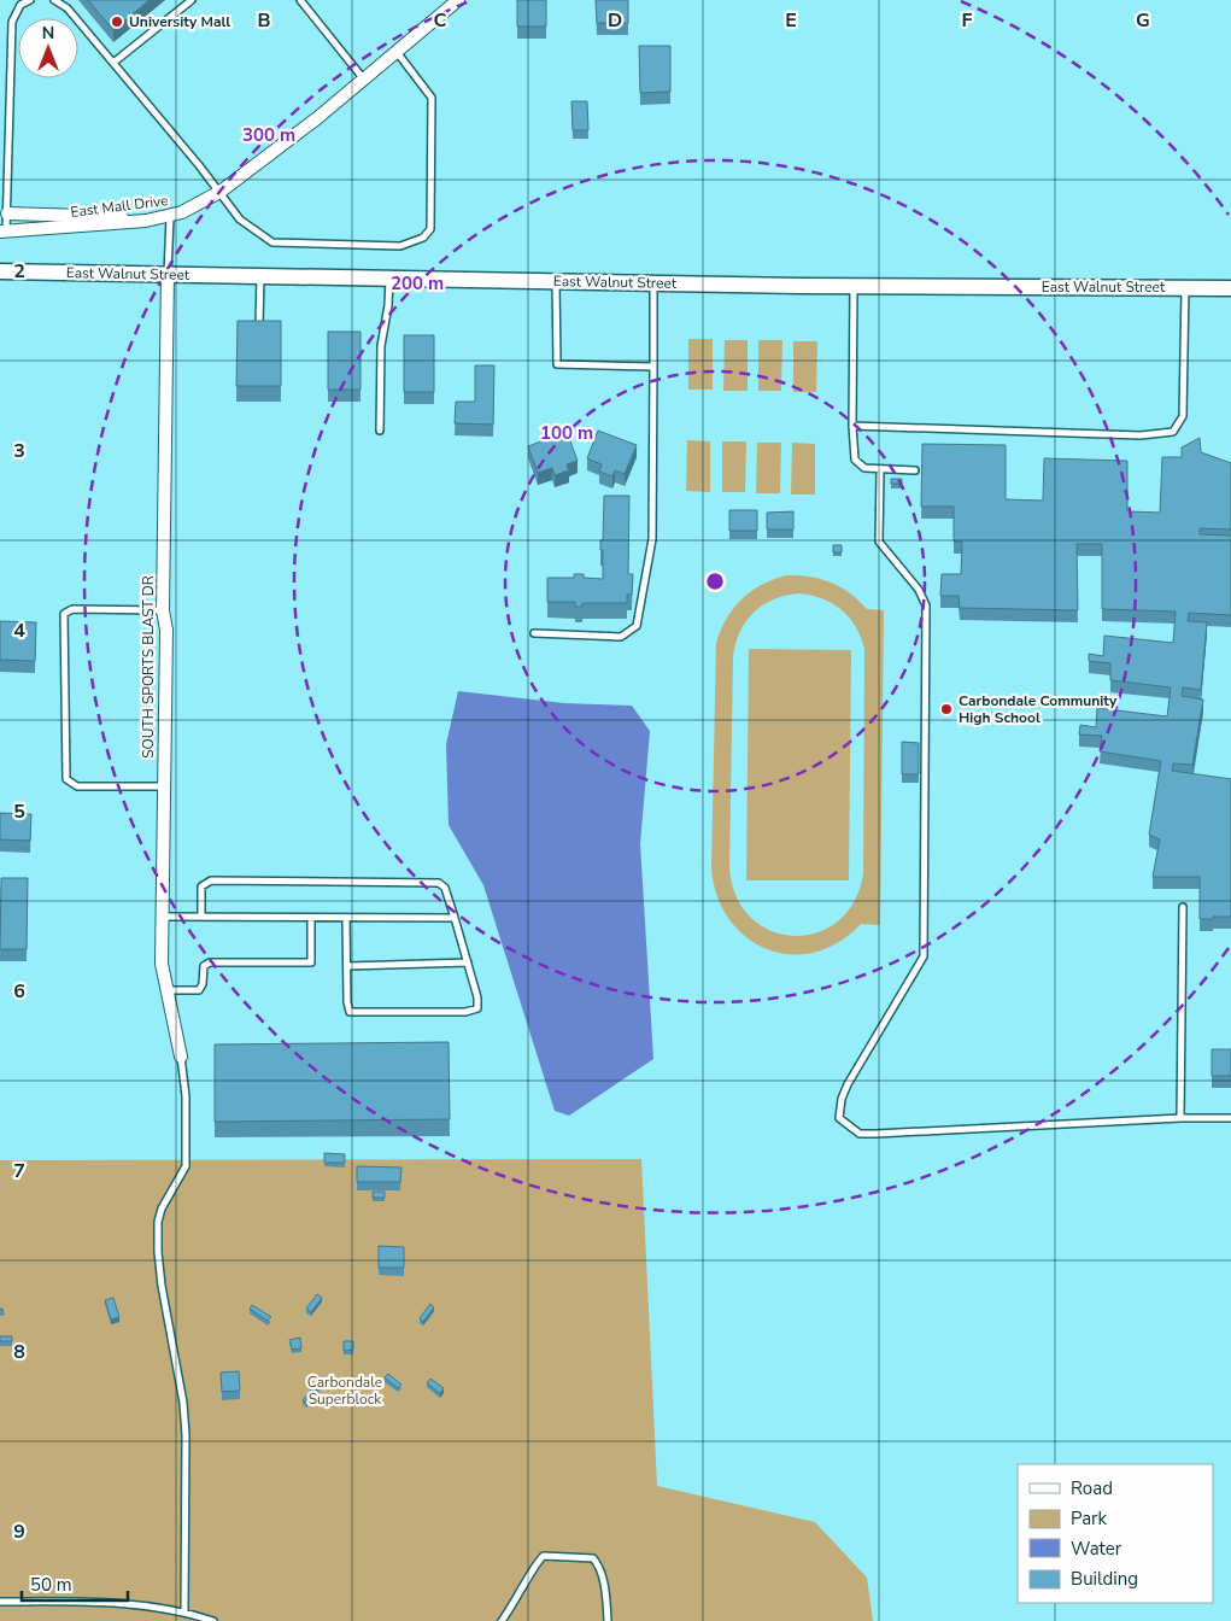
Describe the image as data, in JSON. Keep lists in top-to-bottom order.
{
  "streets": {
    "street": ["East Mall Drive", "East Walnut Street", "SOUTH SPORTS BLAST DR"]
  },
  "crossings": [
    ["East Walnut Street", "SOUTH SPORTS BLAST DR"]
  ],
  "parks": ["Carbondale Superblock"],
  "places": ["University Mall", "Carbondale Community High School"],
  "legend": [
    "Road",
    "Park",
    "Water",
    "Building"
  ],
  "scale_bar": "50 m",
  "north": "top",
  "grid": {
    "columns": [
      "B",
      "C",
      "D",
      "E",
      "F",
      "G"
    ],
    "rows": [
      "2",
      "3",
      "4",
      "5",
      "6",
      "7",
      "8",
      "9"
    ]
  },
  "rings": ["300 m", "200 m", "100 m"]
}
